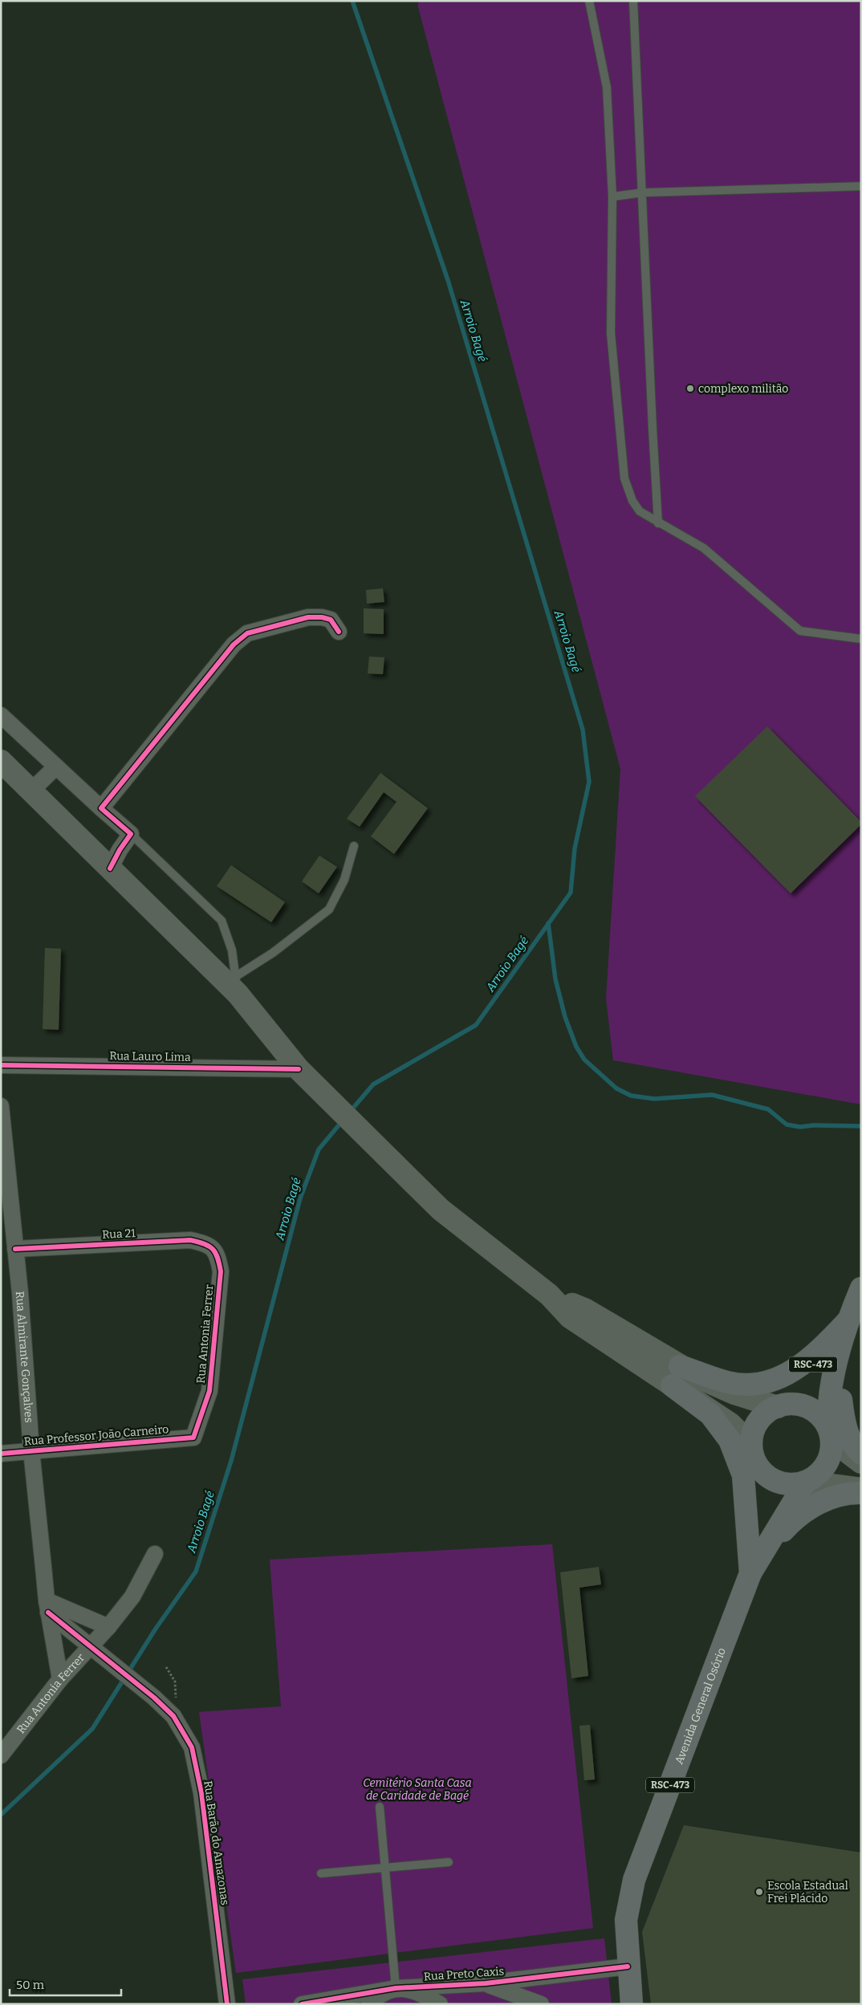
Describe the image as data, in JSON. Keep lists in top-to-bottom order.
{
  "streets": {
    "main road": ["RSC-473", "Avenida General Osório"],
    "street": [
      "Rua Lauro Lima",
      "Rua 21",
      "Rua Antonia Ferrer",
      "Rua Almirante Gonçalves",
      "Rua Professor João Carneiro",
      "Rua Barão do Amazonas",
      "Rua Preto Caxis"
    ]
  },
  "crossings": [
    ["Rua 21", "Rua Antonia Ferrer"],
    ["Rua 21", "Rua Almirante Gonçalves"],
    ["Rua Antonia Ferrer", "Rua Almirante Gonçalves"],
    ["Rua Antonia Ferrer", "Rua Professor João Carneiro"],
    ["Rua Antonia Ferrer", "Rua Barão do Amazonas"],
    ["Rua Almirante Gonçalves", "Rua Professor João Carneiro"],
    ["Rua Almirante Gonçalves", "Rua Barão do Amazonas"],
    ["RSC-473", "Avenida General Osório"],
    ["Avenida General Osório", "Rua Preto Caxis"]
  ],
  "water": ["Arroio Bagé"],
  "parks": ["Cemitério Santa Casa de Caridade de Bagé"],
  "places": ["complexo militão", "Escola Estadual Frei Plácido"],
  "scale_bar": "50 m"
}
